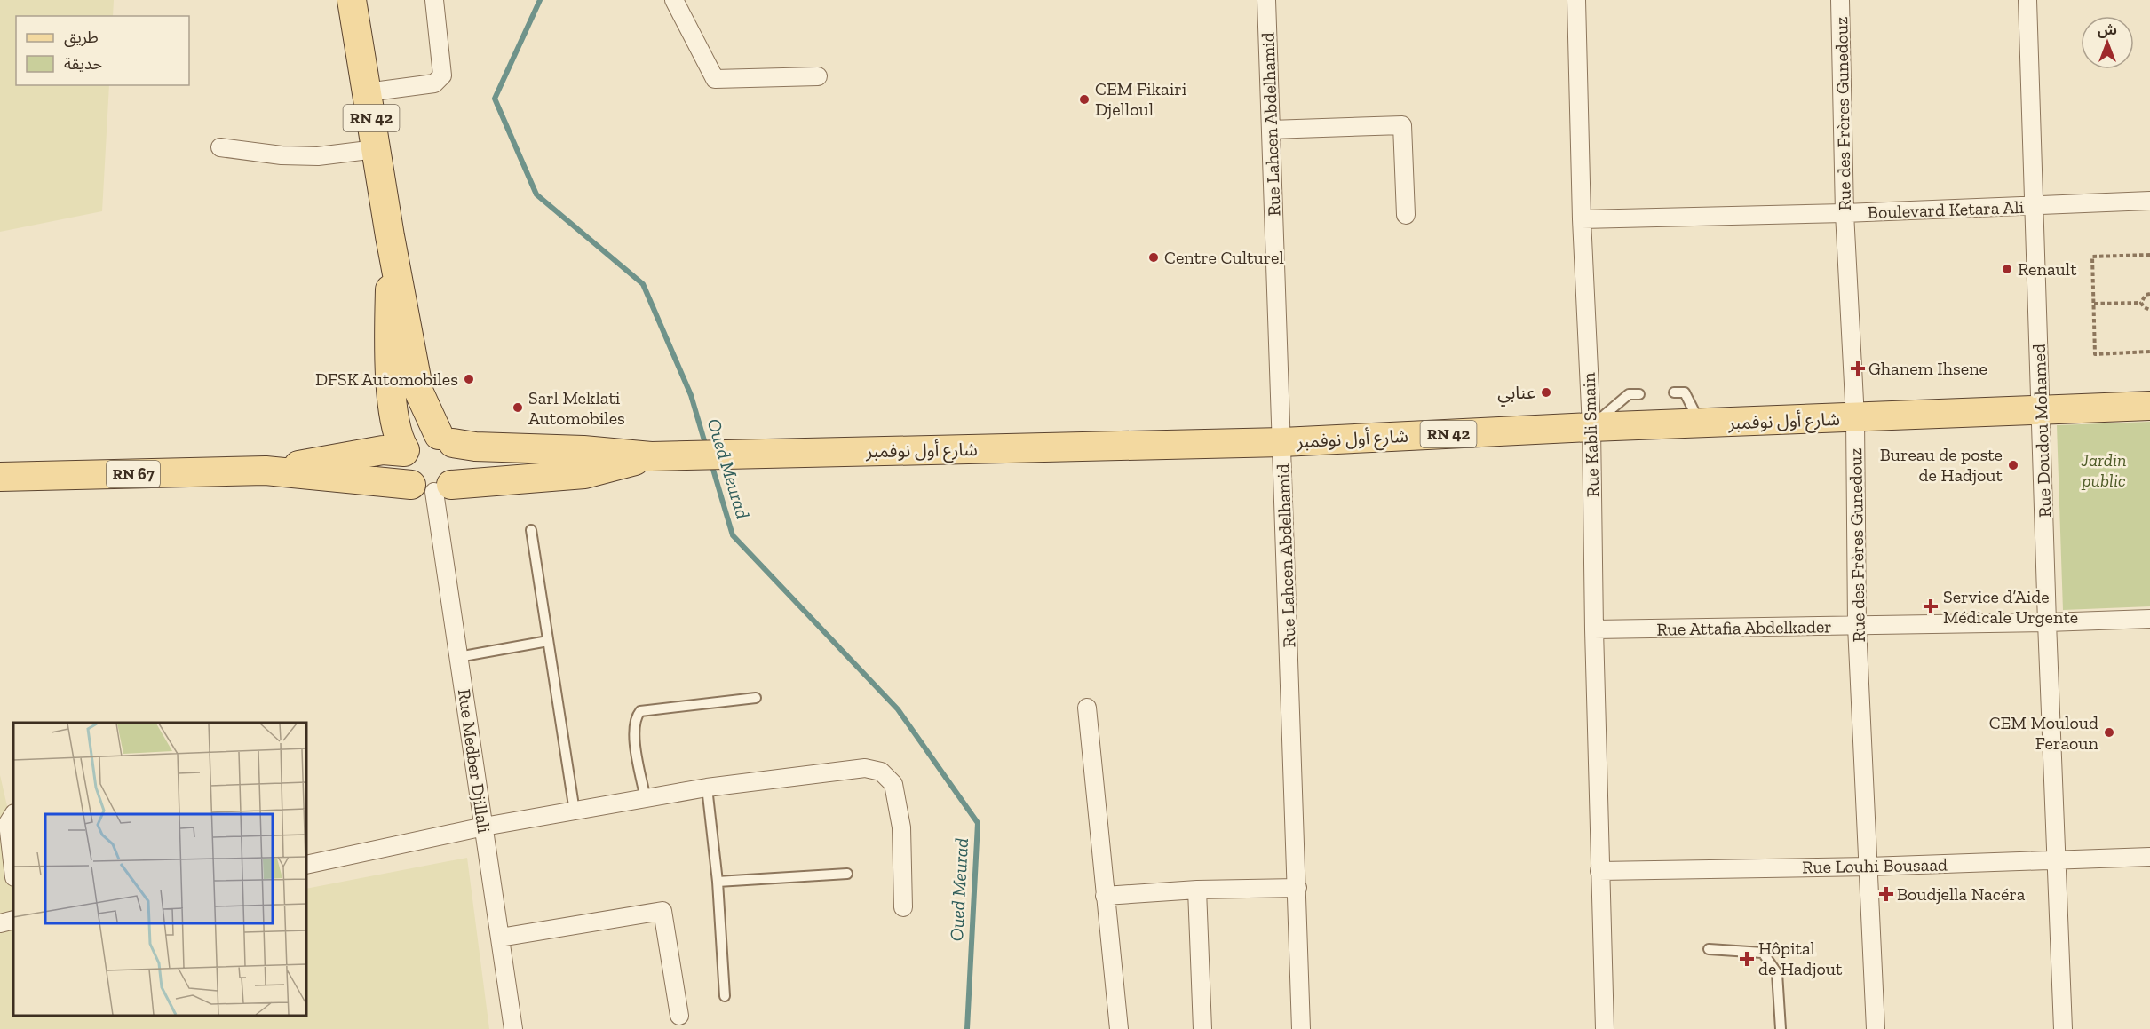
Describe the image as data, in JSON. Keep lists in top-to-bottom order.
{
  "streets": {
    "main road": ["RN 42", "شارع أول نوفمبر", "RN 67"],
    "street": [
      "Rue des Frères Gunedouz",
      "Rue Lahcen Abdelhamid",
      "Boulevard Ketara Ali",
      "Rue Doudou Mohamed",
      "Rue Kabli Smain",
      "Rue Attafia Abdelkader",
      "Rue Medber Djillali",
      "Rue Louhi Bousaad"
    ]
  },
  "crossings": [
    ["Rue des Frères Gunedouz", "Boulevard Ketara Ali"],
    ["Rue des Frères Gunedouz", "شارع أول نوفمبر"],
    ["Rue des Frères Gunedouz", "Rue Attafia Abdelkader"],
    ["Rue des Frères Gunedouz", "Rue Louhi Bousaad"],
    ["RN 42", "شارع أول نوفمبر"],
    ["RN 42", "RN 67"],
    ["RN 42", "Rue Medber Djillali"],
    ["Rue Lahcen Abdelhamid", "شارع أول نوفمبر"],
    ["Boulevard Ketara Ali", "Rue Doudou Mohamed"],
    ["Boulevard Ketara Ali", "Rue Kabli Smain"],
    ["شارع أول نوفمبر", "Rue Doudou Mohamed"],
    ["شارع أول نوفمبر", "Rue Kabli Smain"],
    ["Rue Doudou Mohamed", "Rue Attafia Abdelkader"],
    ["Rue Doudou Mohamed", "Rue Louhi Bousaad"],
    ["Rue Kabli Smain", "Rue Attafia Abdelkader"],
    ["Rue Kabli Smain", "Rue Louhi Bousaad"],
    ["RN 67", "Rue Medber Djillali"]
  ],
  "water": ["Oued Meurad"],
  "parks": ["Jardin public"],
  "places": {
    "other": [
      "CEM Fikairi Djelloul",
      "Centre Culturel",
      "Renault",
      "DFSK Automobiles",
      "عنابي",
      "Sarl Meklati Automobiles",
      "Bureau de poste de Hadjout",
      "CEM Mouloud Feraoun"
    ],
    "health": [
      "Ghanem Ihsene",
      "Service d’Aide Médicale Urgente",
      "Boudjella Nacéra",
      "Hôpital de Hadjout"
    ]
  },
  "legend": ["طريق", "حديقة"],
  "north": "top"
}
